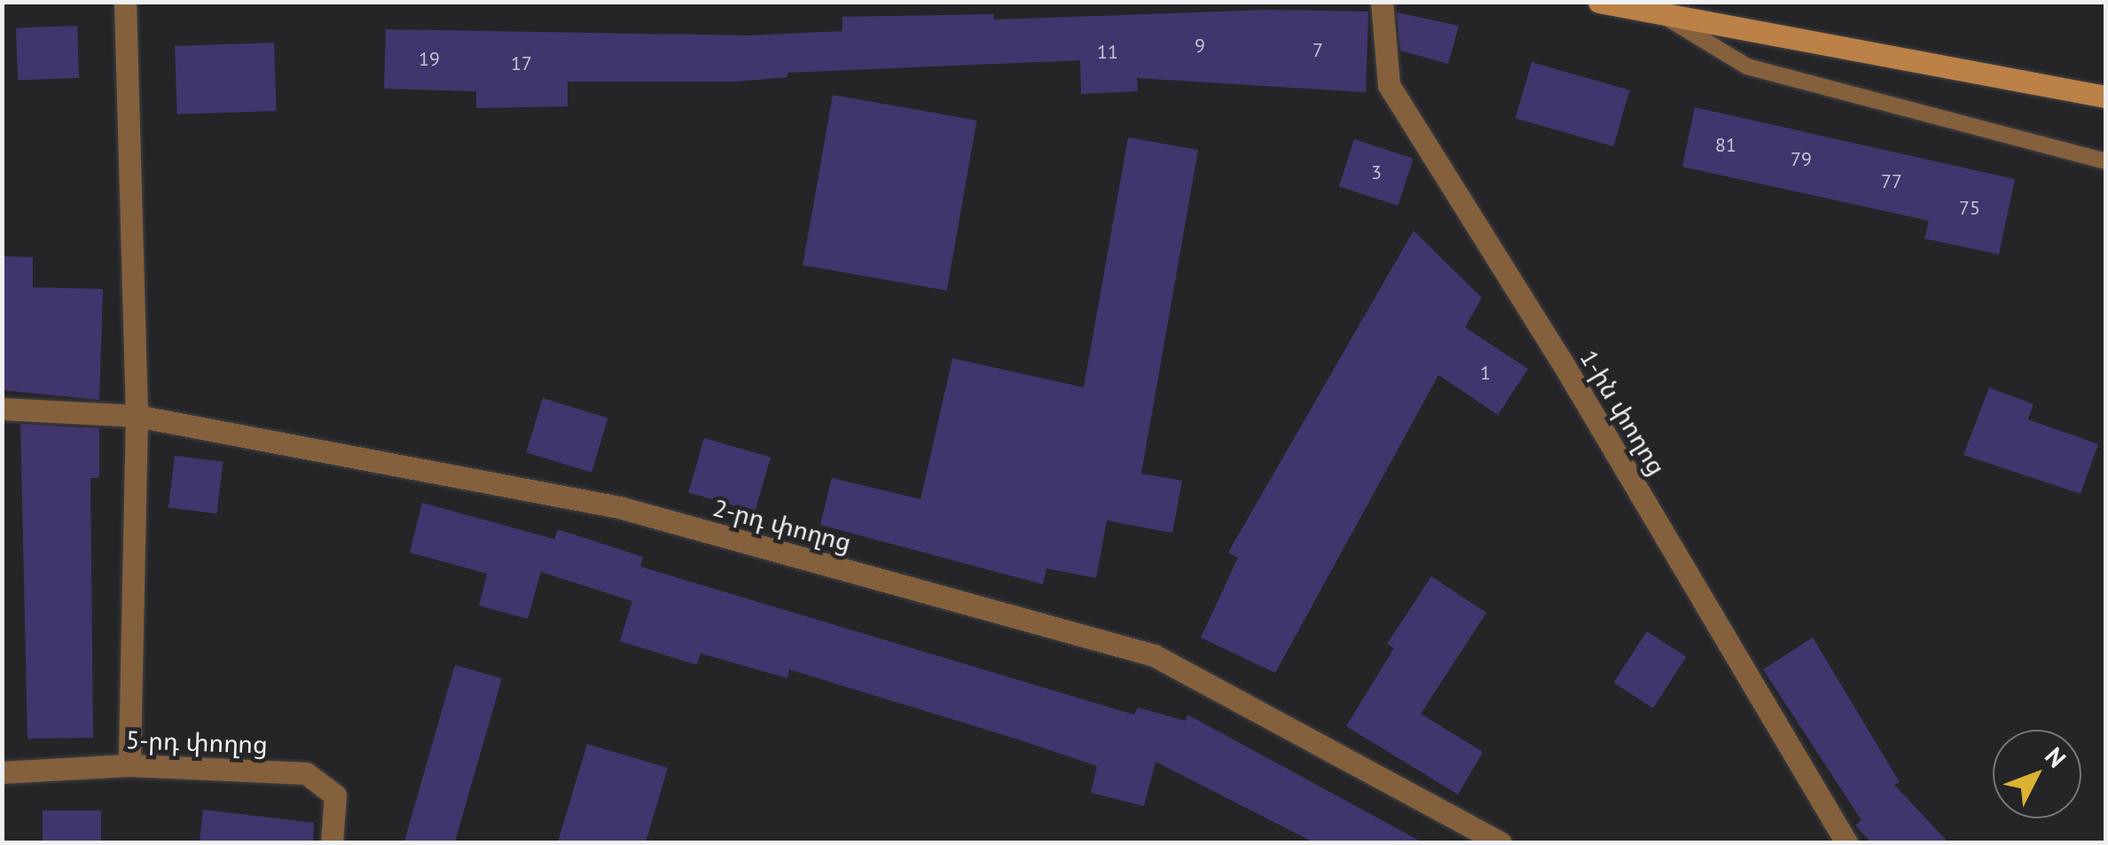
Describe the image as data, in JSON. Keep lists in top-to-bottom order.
{
  "streets": {
    "street": ["1-ին փողոց", "2-րդ փողոց", "5-րդ փողոց"]
  },
  "house_numbers": [
    "9",
    "7",
    "11",
    "19",
    "17",
    "81",
    "79",
    "3",
    "77",
    "75",
    "1"
  ],
  "north": "top right"
}
